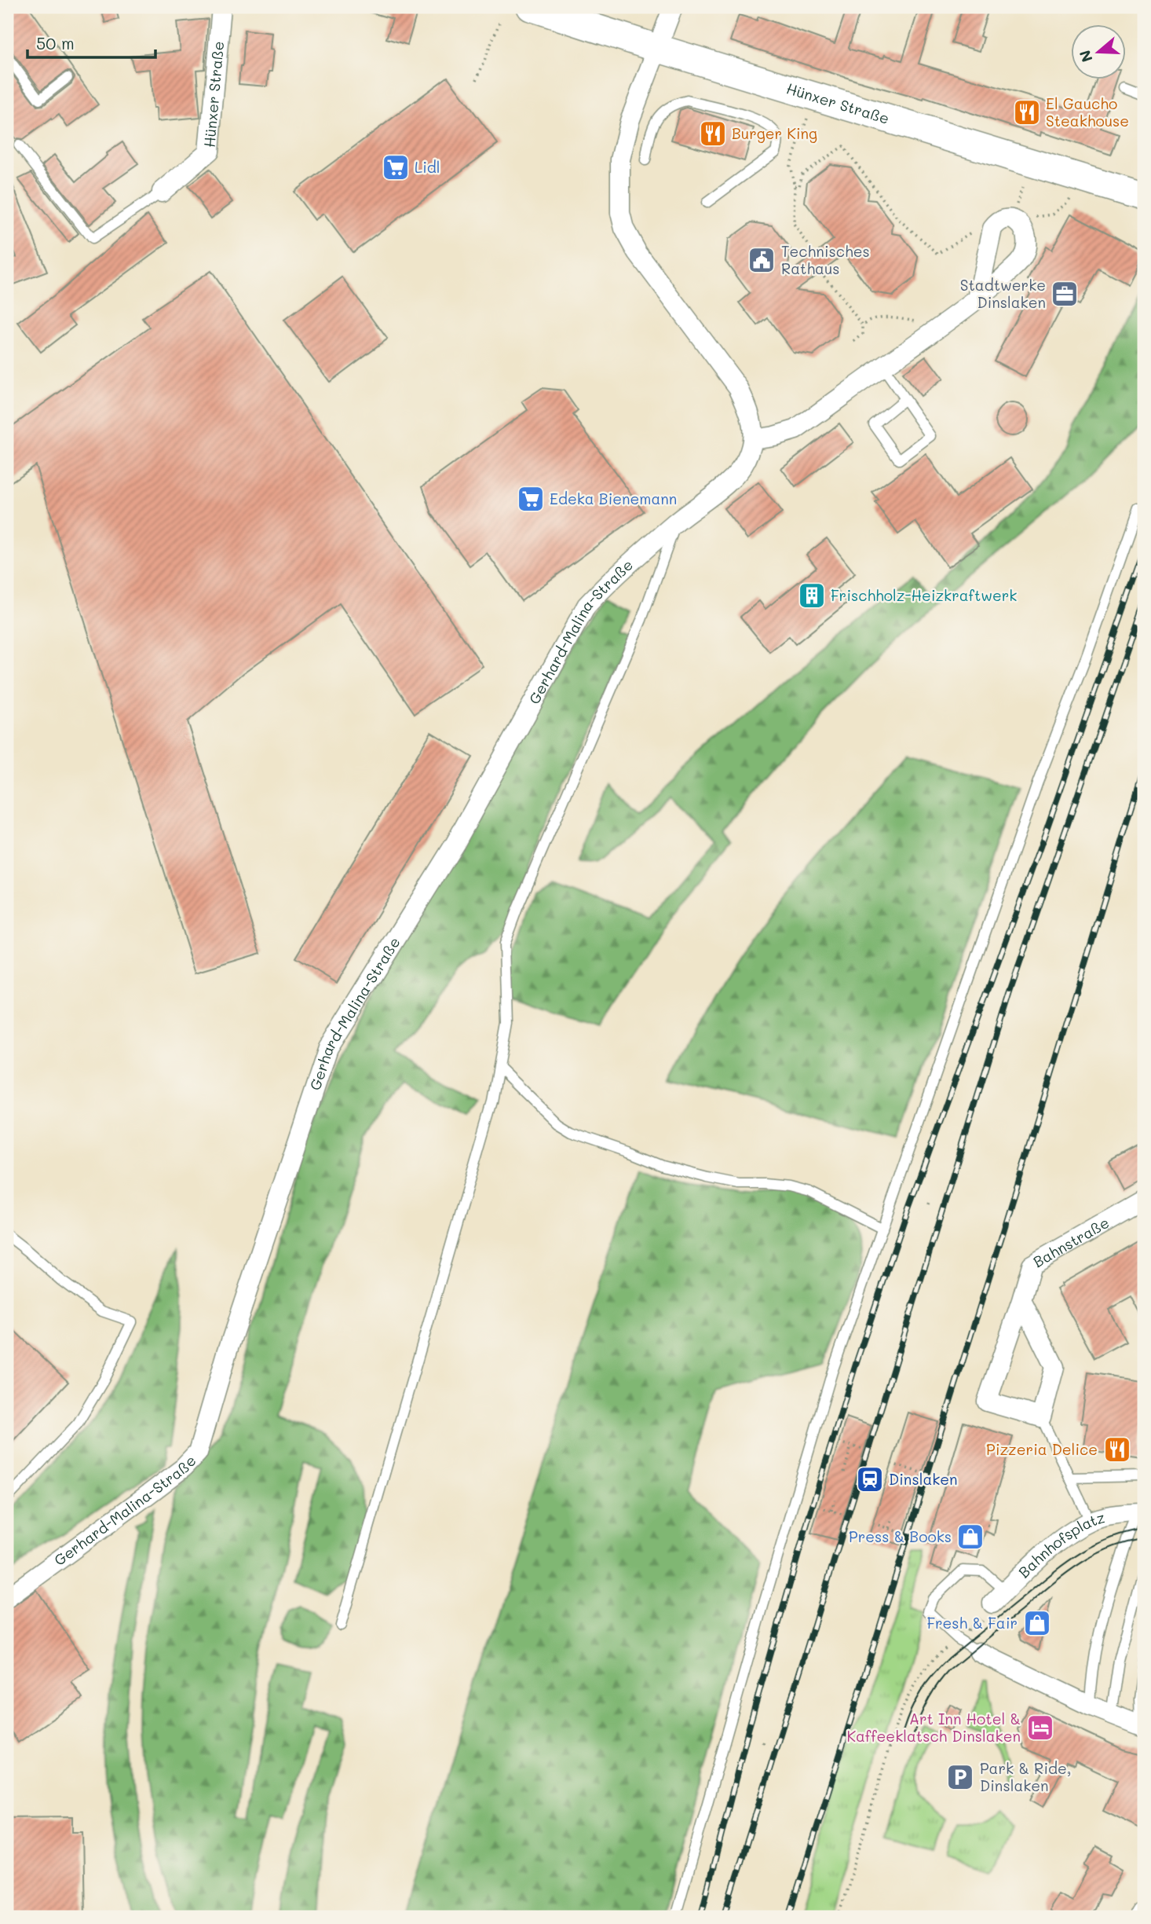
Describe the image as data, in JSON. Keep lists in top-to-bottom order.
{
  "streets": {
    "main road": ["Hünxer Straße"],
    "street": ["Gerhard-Malina-Straße", "Bahnstraße", "Bahnhofsplatz"]
  },
  "crossings": [
    ["Hünxer Straße", "Gerhard-Malina-Straße"]
  ],
  "places": {
    "restaurant": ["El Gaucho Steakhouse", "Burger King", "Pizzeria Delice"],
    "supermarket": ["Lidl", "Edeka Bienemann"],
    "public building": ["Technisches Rathaus"],
    "office": ["Stadtwerke Dinslaken"],
    "building": ["Frischholz-Heizkraftwerk"],
    "station": ["Dinslaken"],
    "shop": ["Press & Books", "Fresh & Fair"],
    "hotel": ["Art Inn Hotel & Kaffeeklatsch Dinslaken"],
    "parking": ["Park & Ride, Dinslaken"]
  },
  "scale_bar": "50 m",
  "north": "left"
}
